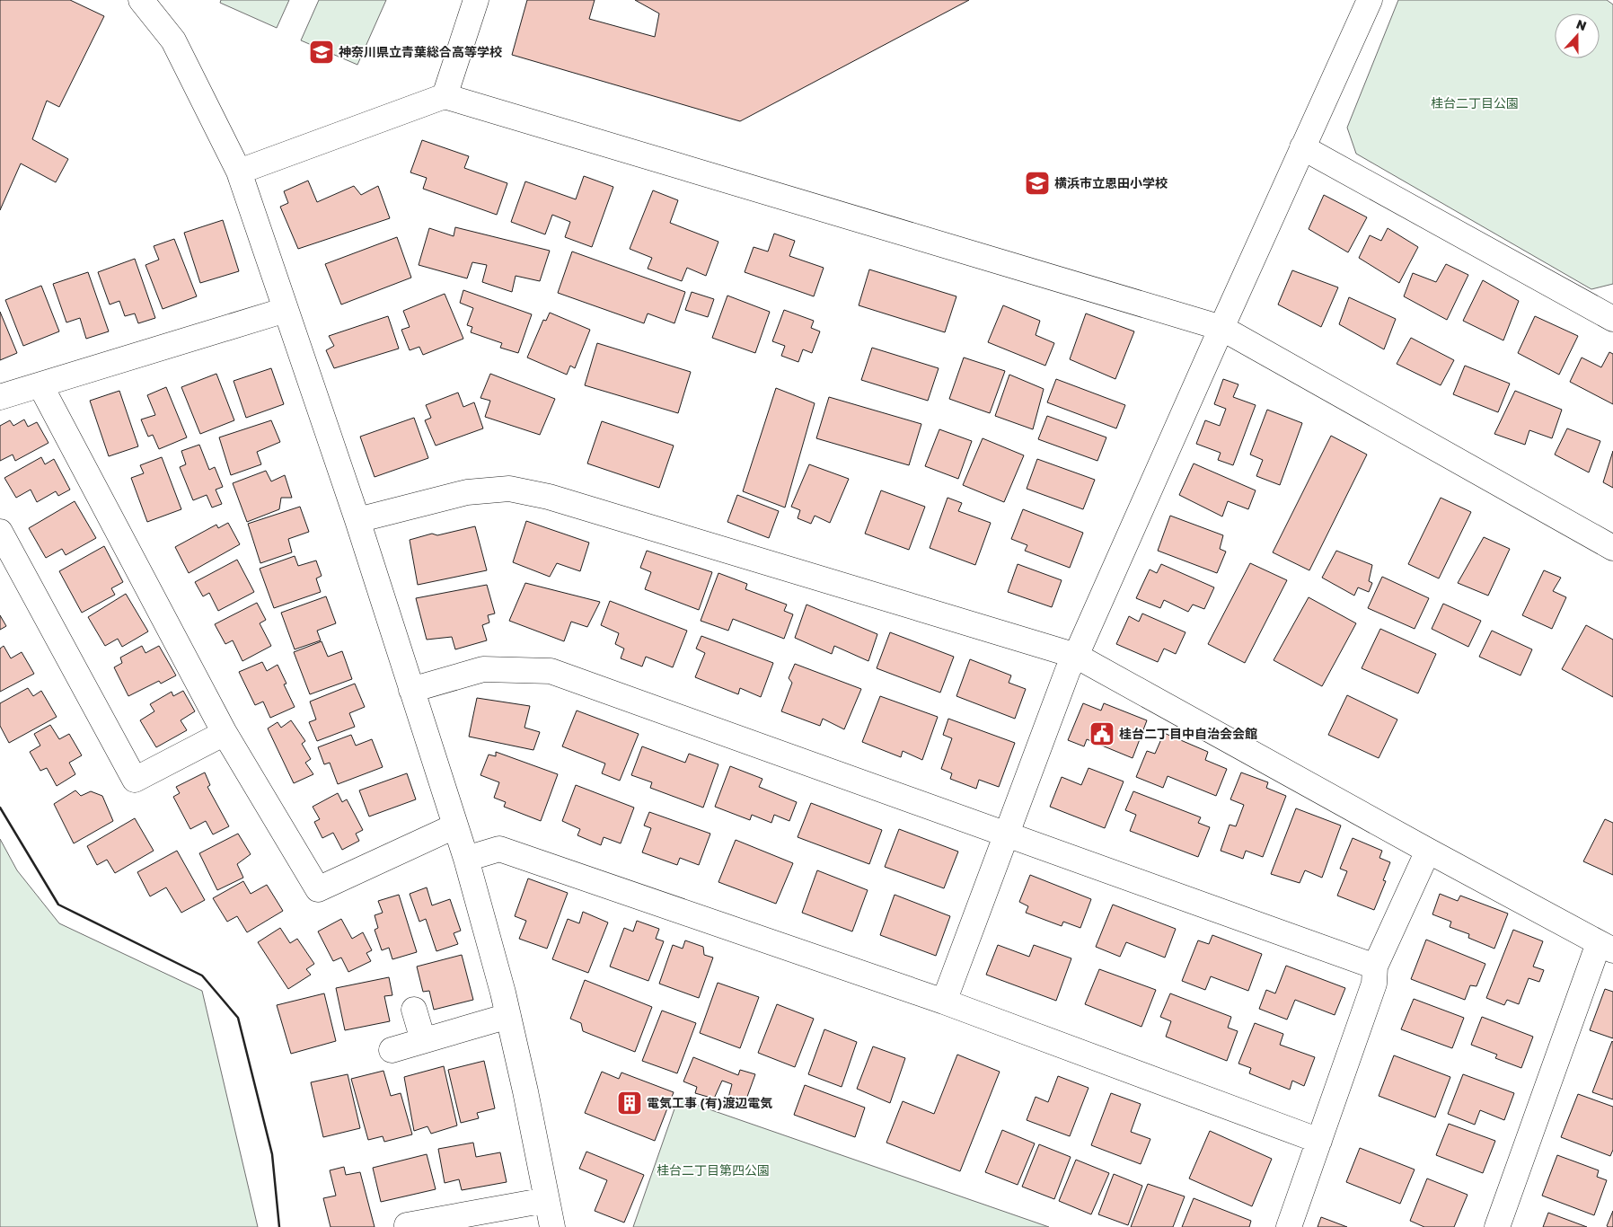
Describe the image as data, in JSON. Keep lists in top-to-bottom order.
{
  "parks": ["桂台二丁目公園", "桂台二丁目第四公園"],
  "places": {
    "school or university": ["神奈川県立青葉総合高等学校", "横浜市立恩田小学校"],
    "public building": ["桂台二丁目中自治会会館"],
    "building": ["電気工事 (有)渡辺電気"]
  },
  "north": "top"
}
